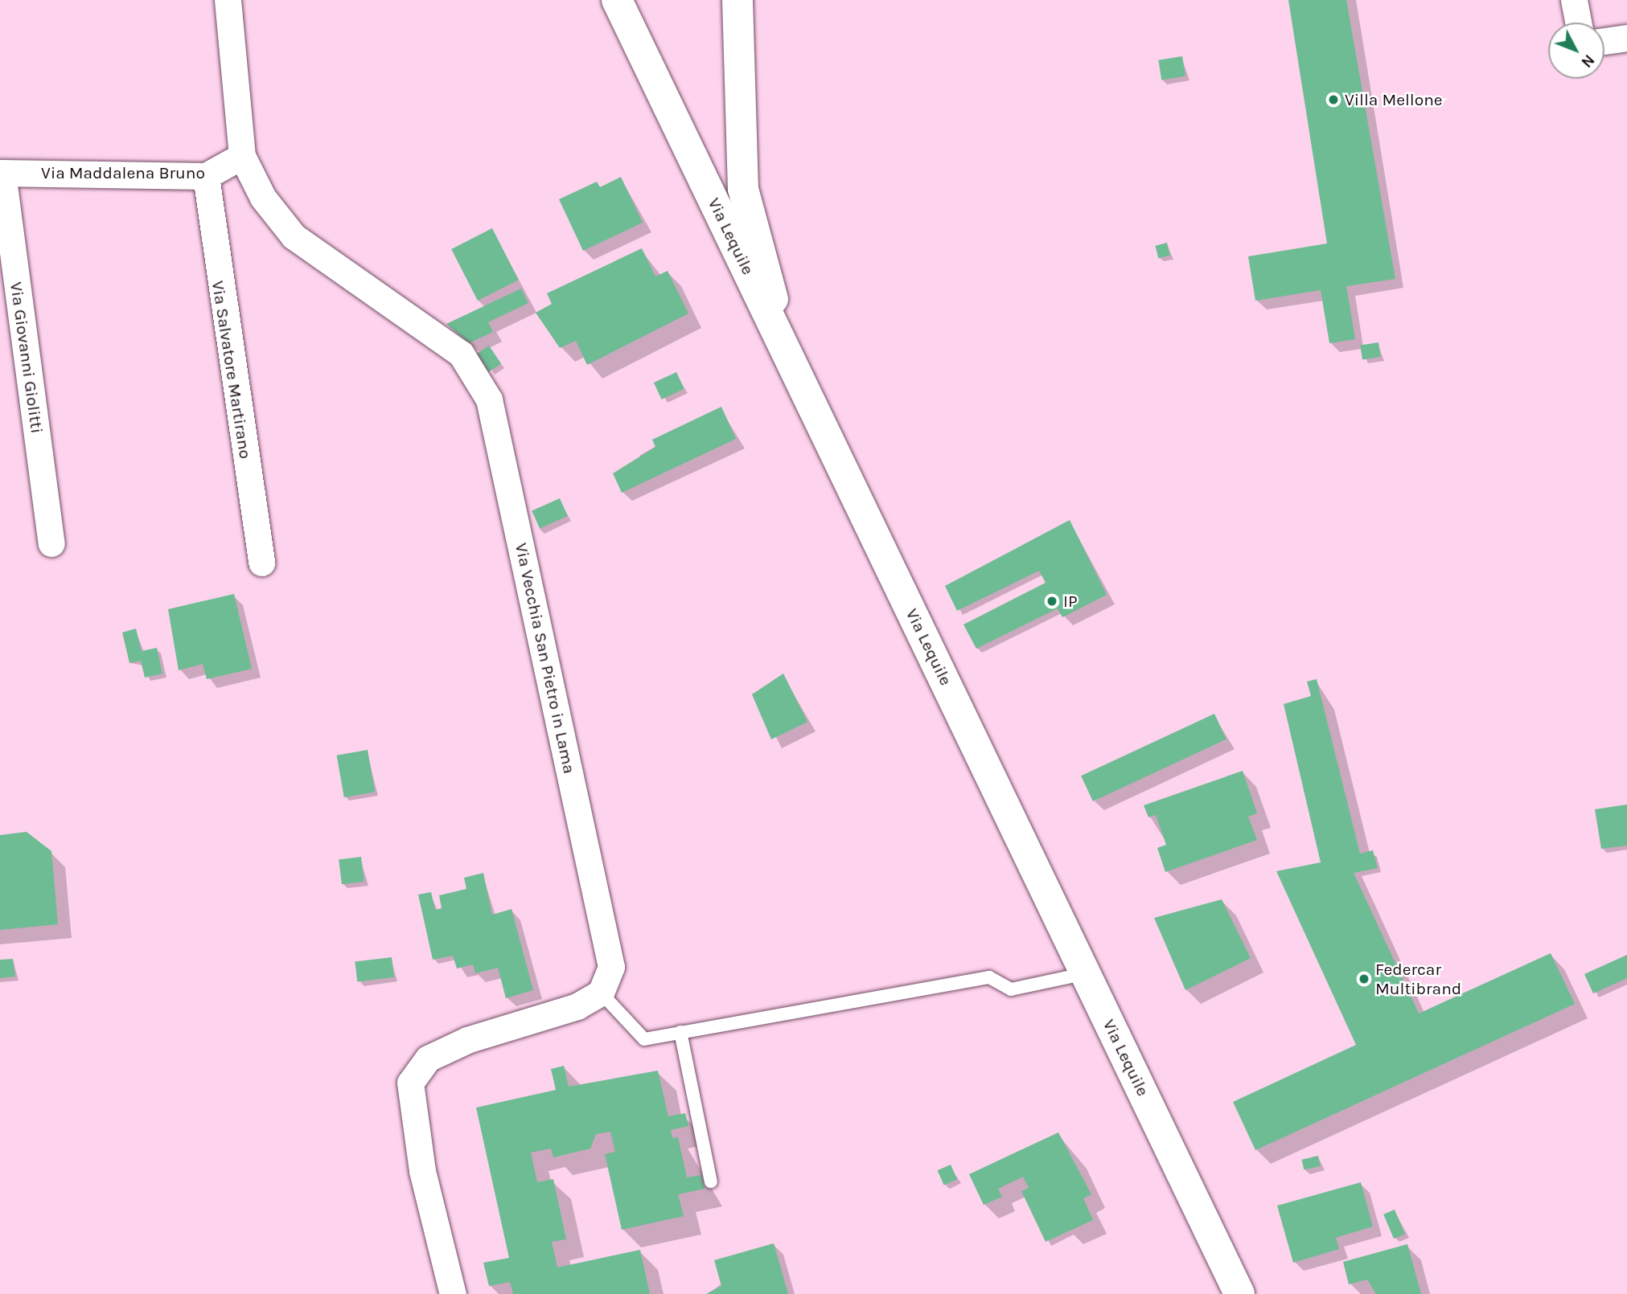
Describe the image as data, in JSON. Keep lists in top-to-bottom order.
{
  "streets": {
    "main road": ["Via Lequile"],
    "street": [
      "Via Maddalena Bruno",
      "Via Giovanni Giolitti",
      "Via Salvatore Martirano",
      "Via Vecchia San Pietro in Lama"
    ]
  },
  "crossings": [
    ["Via Maddalena Bruno", "Via Giovanni Giolitti"],
    ["Via Maddalena Bruno", "Via Salvatore Martirano"],
    ["Via Maddalena Bruno", "Via Vecchia San Pietro in Lama"]
  ],
  "places": ["Villa Mellone", "IP", "Federcar Multibrand"],
  "north": "bottom right"
}
